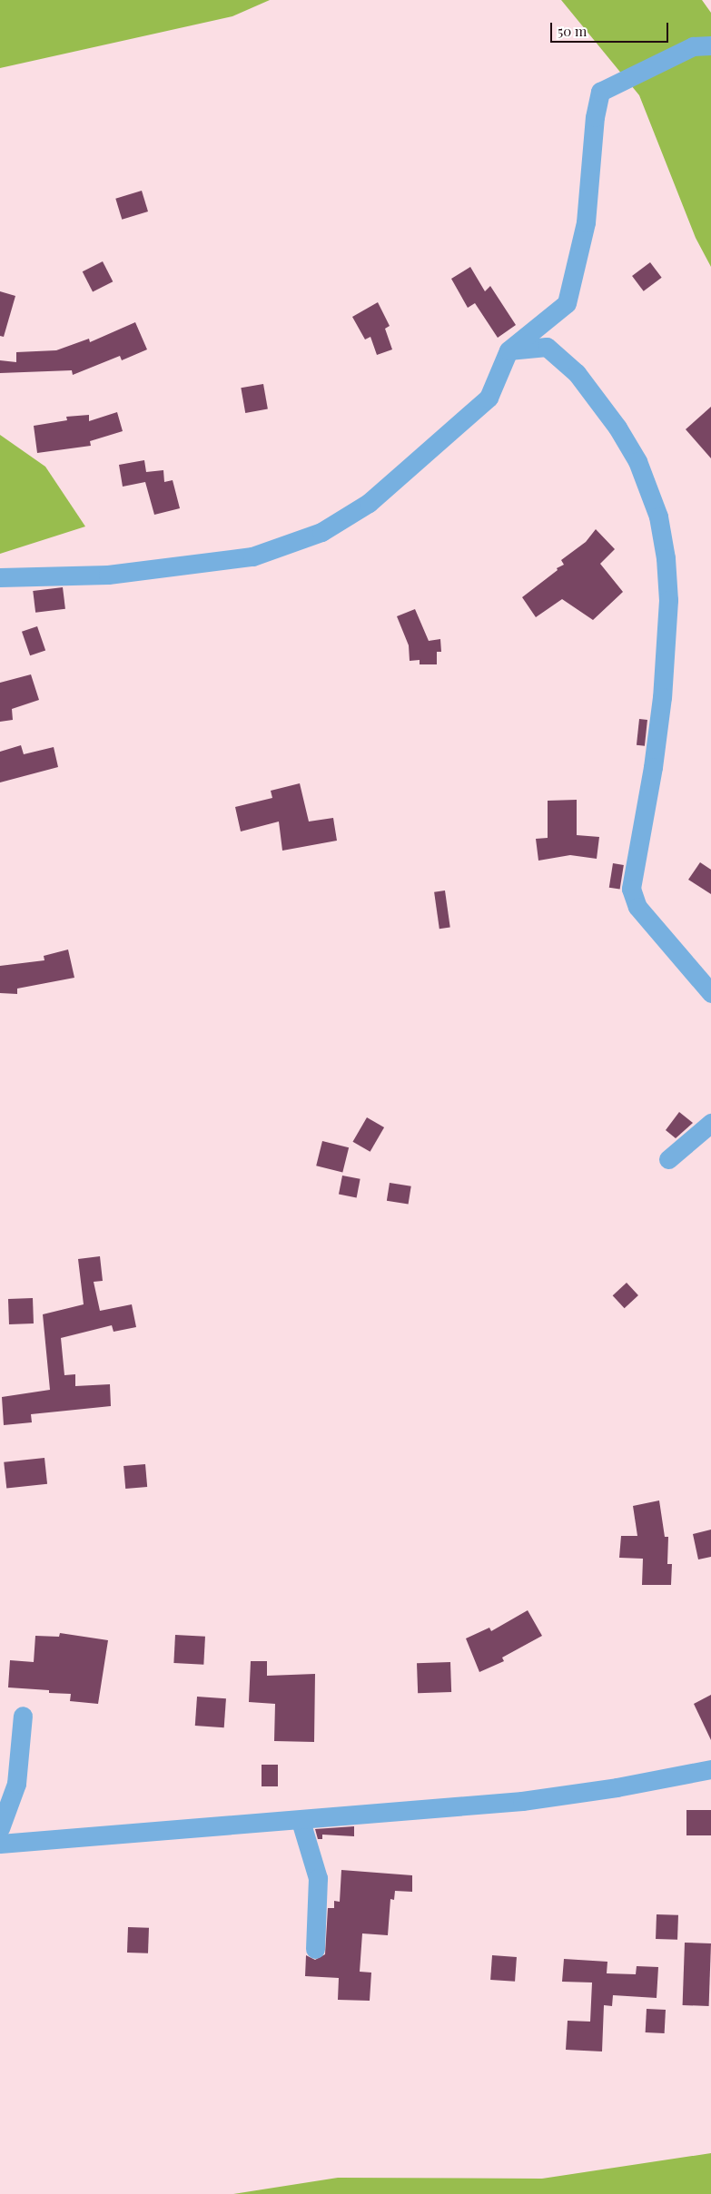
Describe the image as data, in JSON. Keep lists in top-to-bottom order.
{
  "scale_bar": "50 m"
}
